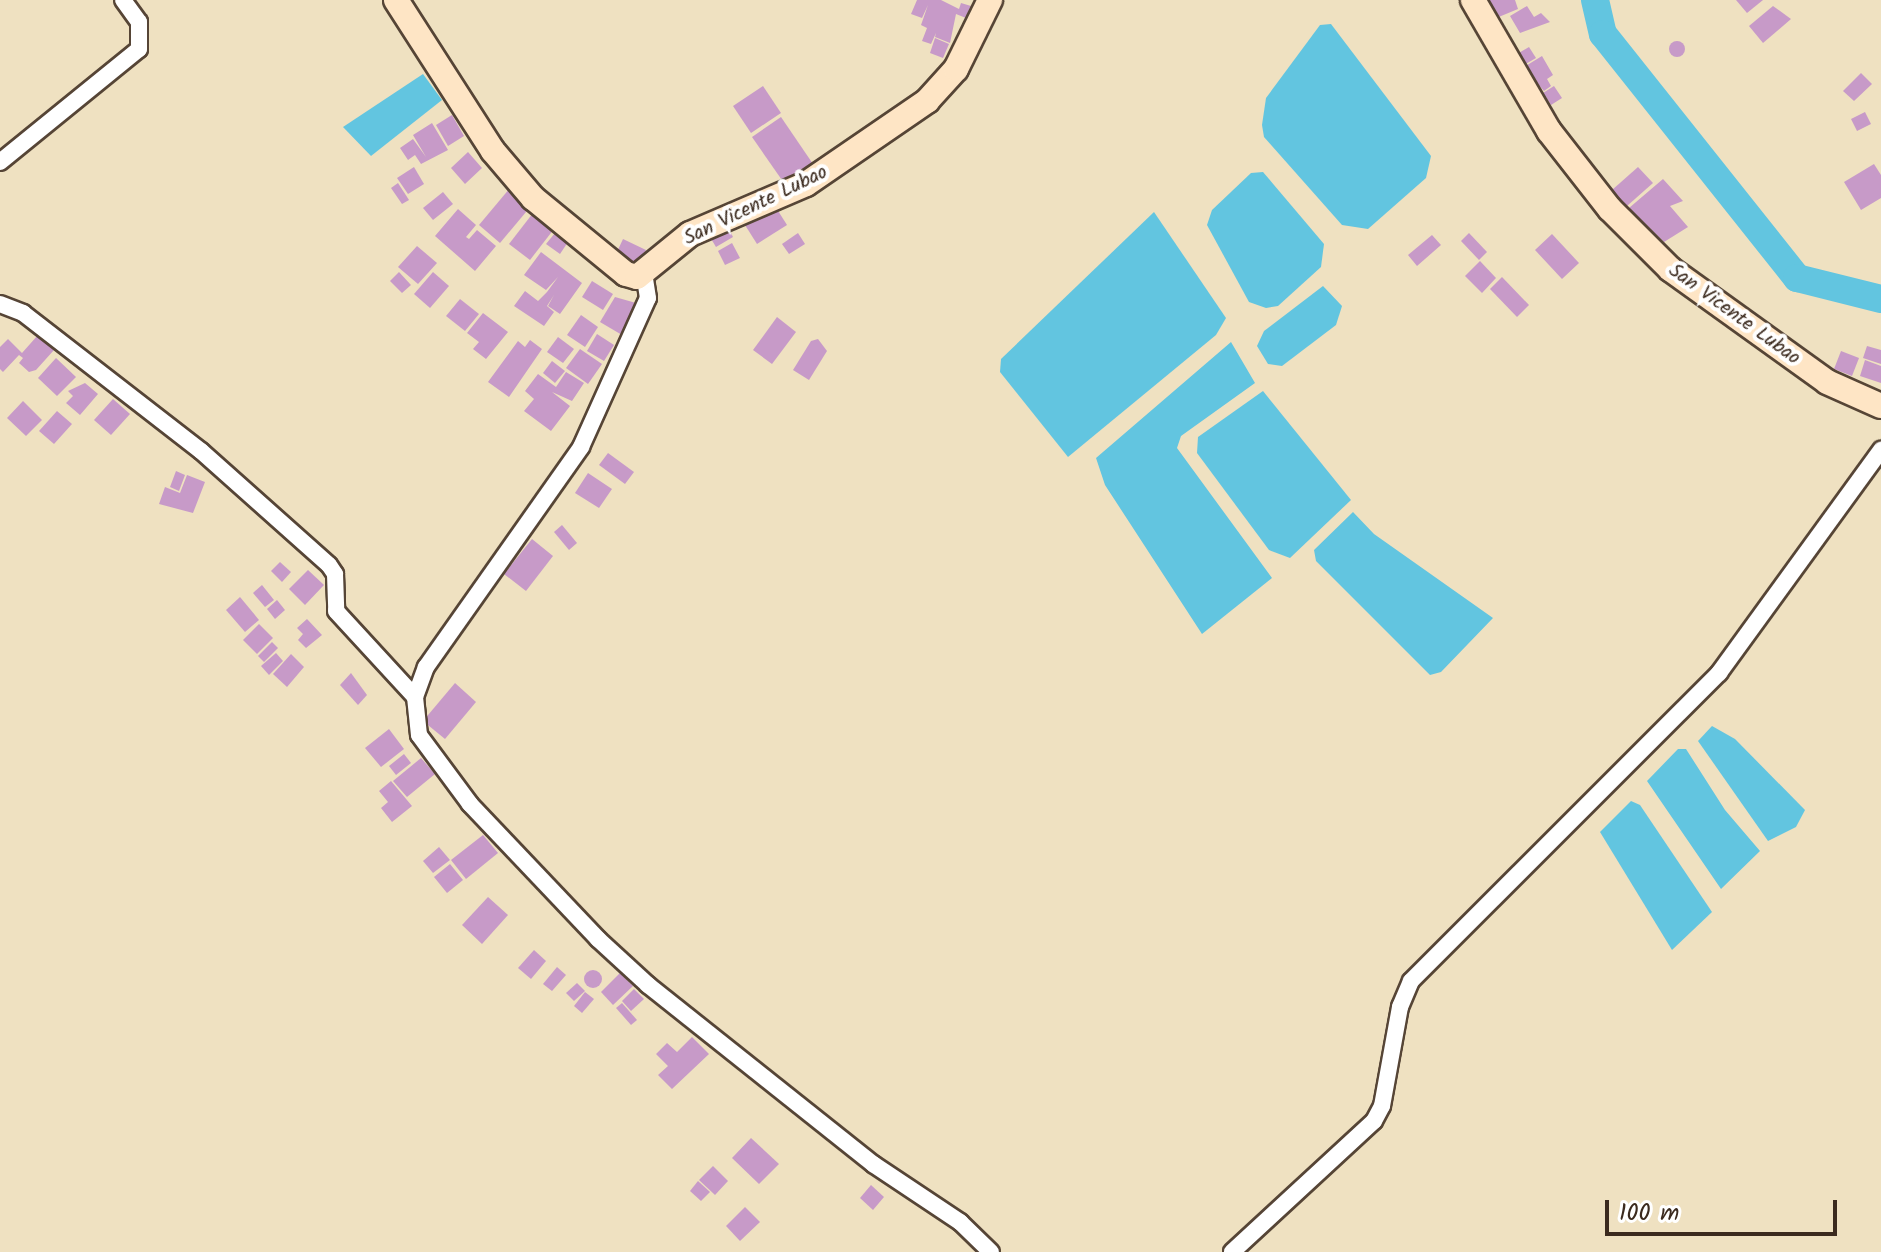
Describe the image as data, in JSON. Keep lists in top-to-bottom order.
{
  "streets": {
    "street": ["San Vicente Lubao"]
  },
  "scale_bar": "100 m"
}
